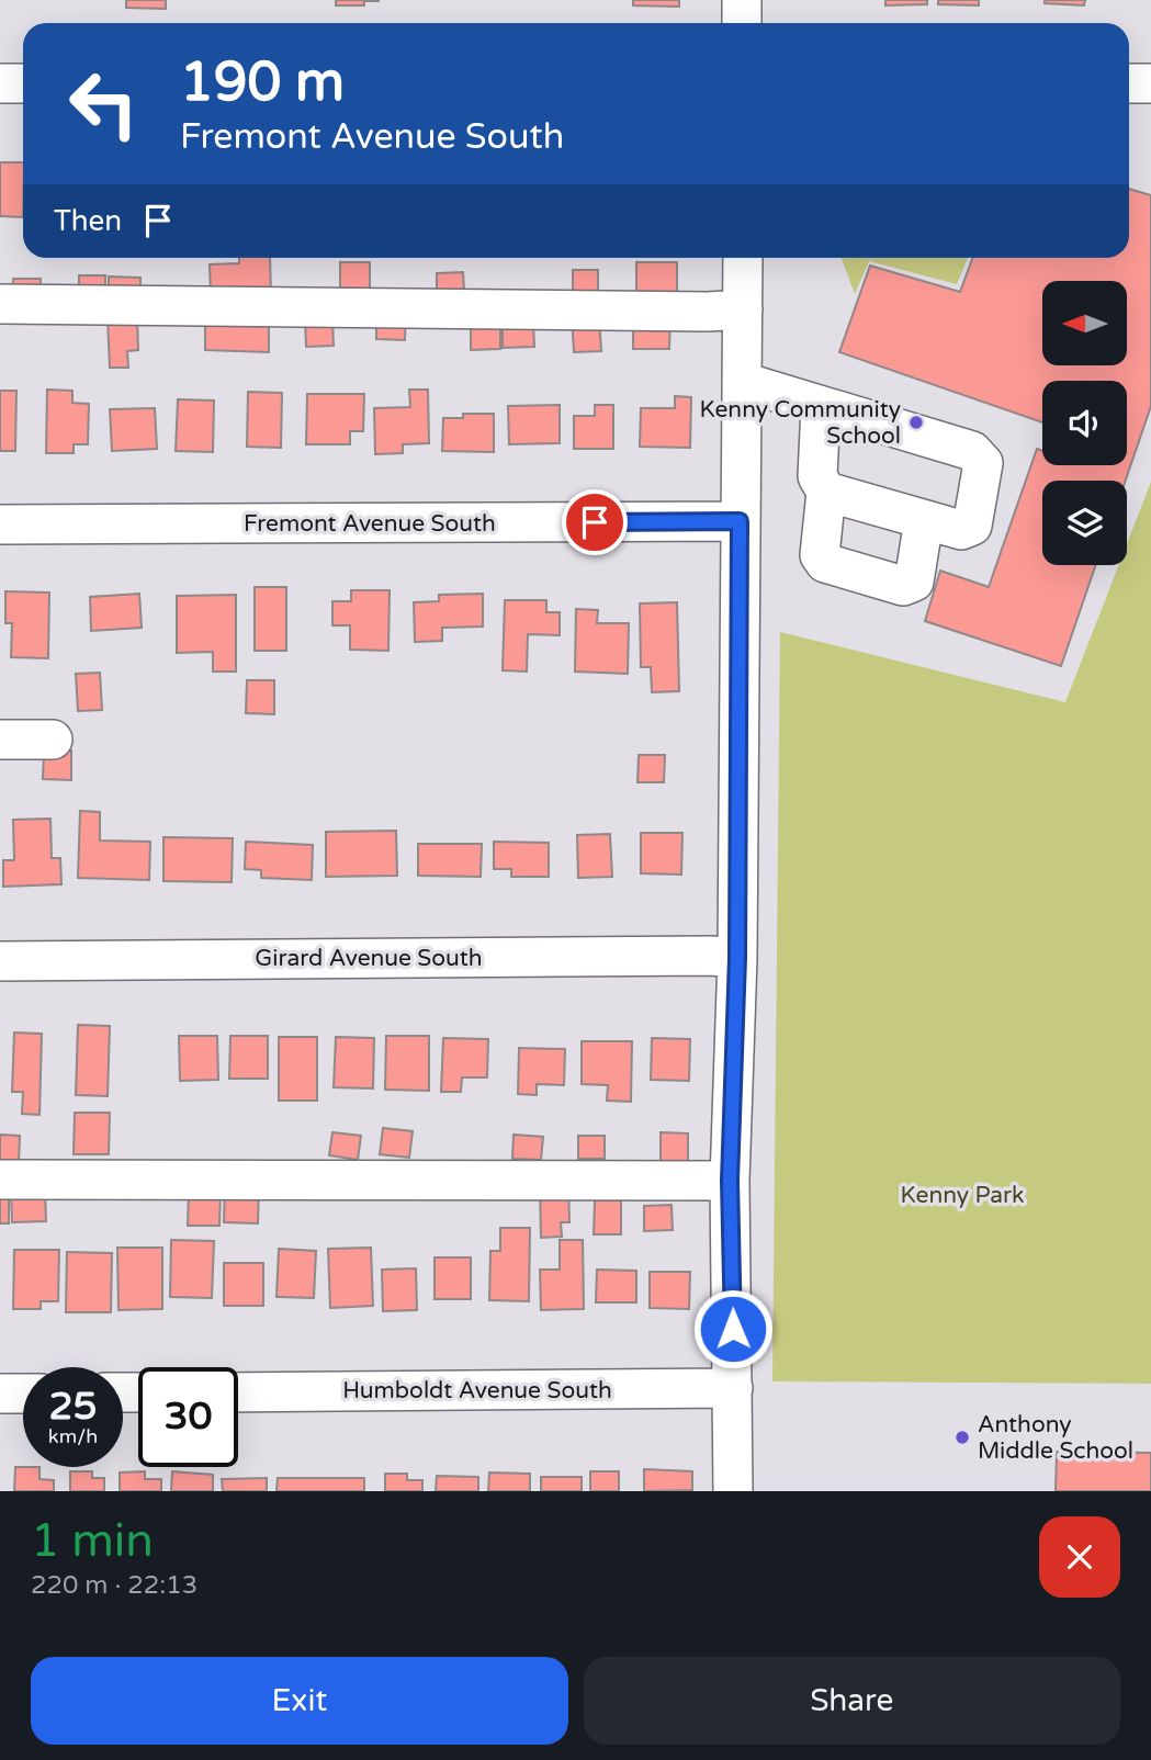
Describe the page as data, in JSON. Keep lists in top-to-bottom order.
{
  "streets": {
    "street": ["Fremont Avenue South", "Girard Avenue South", "Humboldt Avenue South"]
  },
  "parks": ["Kenny Park"],
  "places": ["Kenny Community School", "Anthony Middle School"],
  "north": "left",
  "page": {
    "turn": ["190 m", "Fremont Avenue South"],
    "then": "Then",
    "speed": "25 km/h",
    "limit": "30",
    "heading": ["1 min", "220 m · 22:13"],
    "buttons": ["Exit", "Share"]
  }
}
